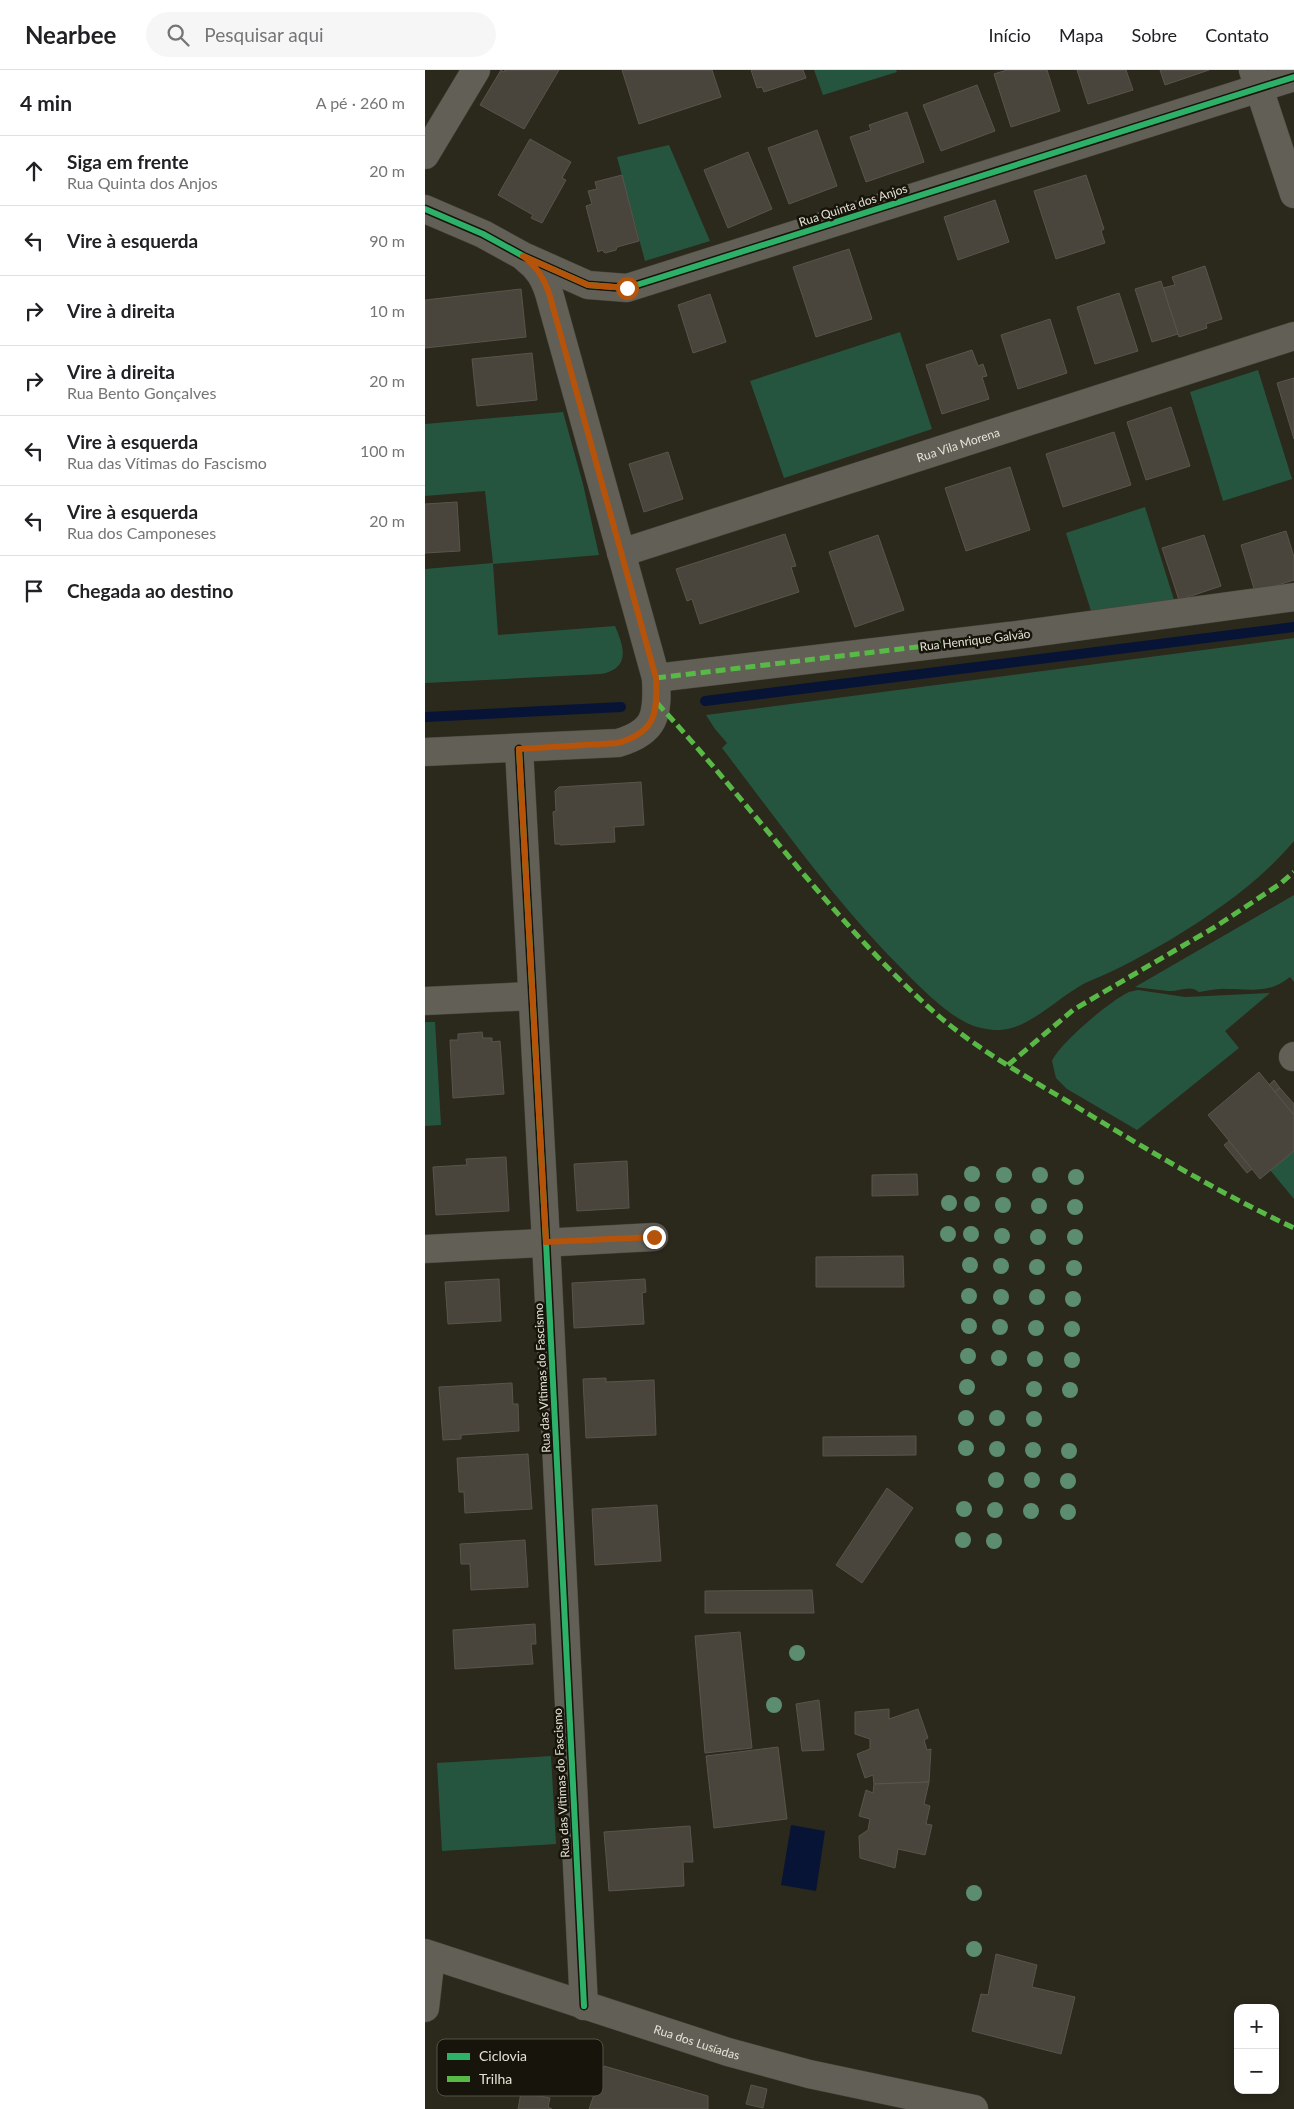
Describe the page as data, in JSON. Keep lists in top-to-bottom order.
{
  "streets": {
    "street": [
      "Rua Quinta dos Anjos",
      "Rua Vila Morena",
      "Rua Henrique Galvão",
      "Rua das Vítimas do Fascismo",
      "Rua dos Lusíadas"
    ]
  },
  "crossings": [
    ["Rua das Vítimas do Fascismo", "Rua dos Lusíadas"]
  ],
  "legend": ["Ciclovia", "Trilha"],
  "page": {
    "header": "Nearbee",
    "search": "Pesquisar aqui",
    "nav": [
      "Início",
      "Mapa",
      "Sobre",
      "Contato"
    ],
    "heading": ["4 min", "A pé · 260 m"],
    "list": [
      ["Siga em frente", "Rua Quinta dos Anjos", "20 m"],
      ["Vire à esquerda", "90 m"],
      ["Vire à direita", "10 m"],
      ["Vire à direita", "Rua Bento Gonçalves", "20 m"],
      ["Vire à esquerda", "Rua das Vítimas do Fascismo", "100 m"],
      ["Vire à esquerda", "Rua dos Camponeses", "20 m"],
      "Chegada ao destino"
    ],
    "map_buttons": ["+", "−"]
  }
}
